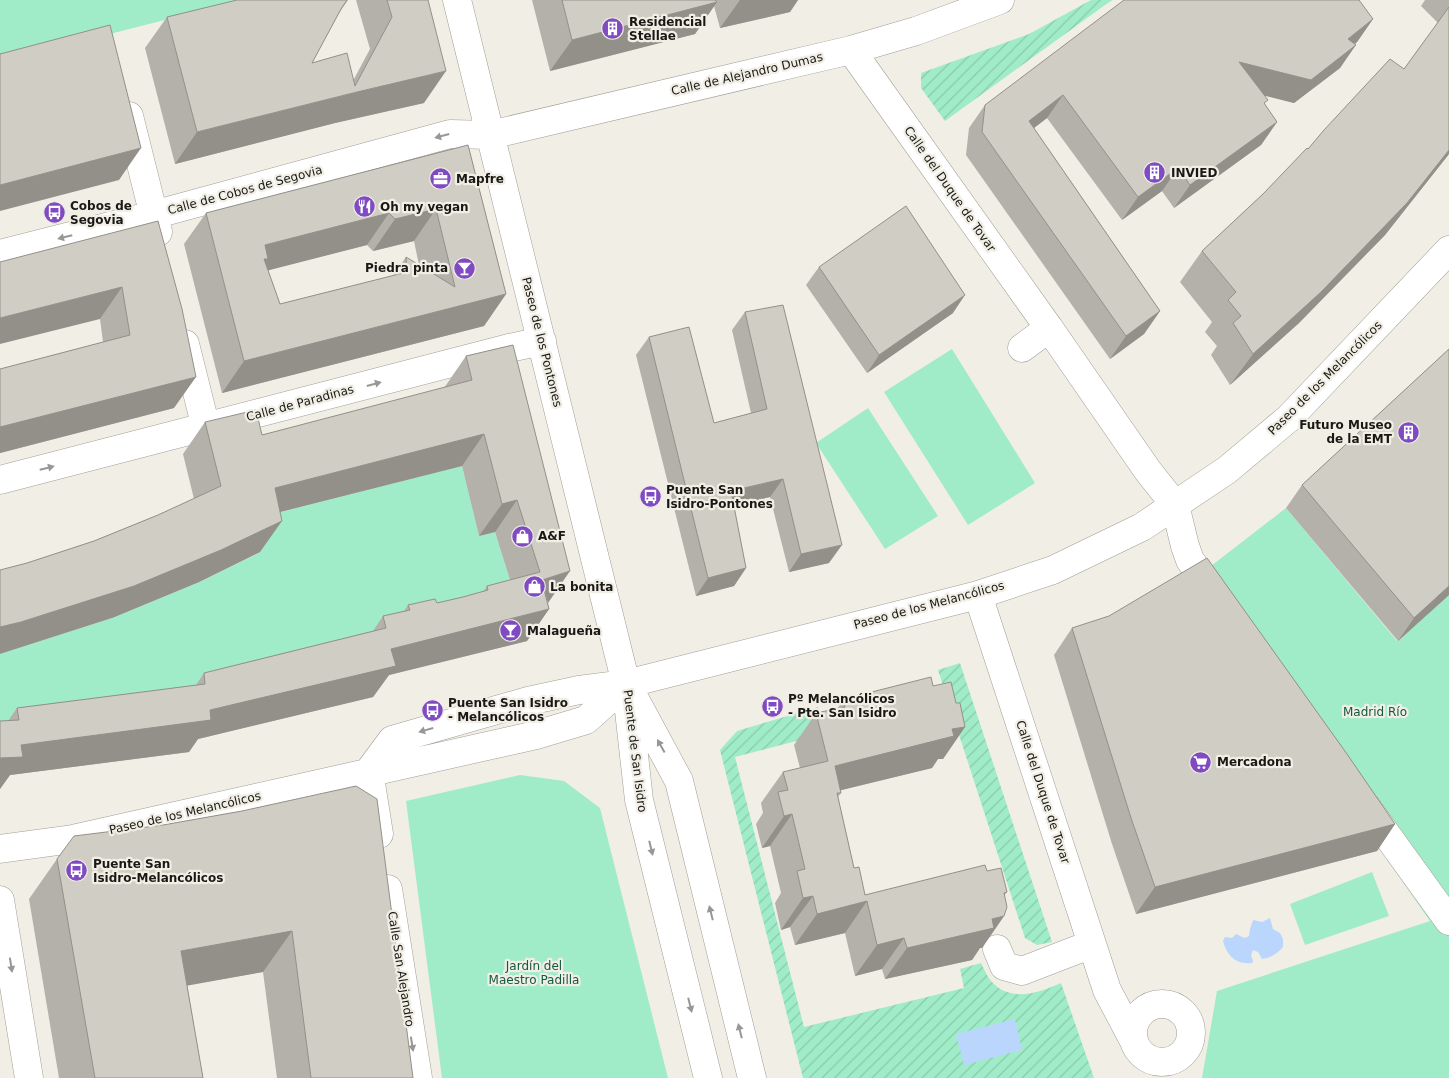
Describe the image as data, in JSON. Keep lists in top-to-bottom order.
{
  "streets": {
    "street": [
      "Calle de Alejandro Dumas",
      "Calle del Duque de Tovar",
      "Calle de Cobos de Segovia",
      "Paseo de los Pontones",
      "Paseo de los Melancólicos",
      "Calle de Paradinas",
      "Puente de San Isidro",
      "Calle San Alejandro"
    ]
  },
  "crossings": [
    ["Calle de Alejandro Dumas", "Calle del Duque de Tovar"],
    ["Calle de Alejandro Dumas", "Calle de Cobos de Segovia"],
    ["Calle de Alejandro Dumas", "Paseo de los Pontones"],
    ["Calle del Duque de Tovar", "Paseo de los Melancólicos"],
    ["Calle de Cobos de Segovia", "Paseo de los Pontones"],
    ["Paseo de los Pontones", "Paseo de los Melancólicos"],
    ["Paseo de los Pontones", "Calle de Paradinas"],
    ["Paseo de los Pontones", "Puente de San Isidro"],
    ["Paseo de los Melancólicos", "Puente de San Isidro"],
    ["Paseo de los Melancólicos", "Calle San Alejandro"]
  ],
  "one_way": ["Calle de Cobos de Segovia", "Calle de Paradinas", "Calle San Alejandro"],
  "parks": ["Madrid Río", "Jardín del Maestro Padilla"],
  "places": {
    "building": ["Residencial Stellae", "INVIED", "Futuro Museo de la EMT"],
    "office": ["Mapfre"],
    "restaurant": ["Oh my vegan"],
    "bus stop": [
      "Cobos de Segovia",
      "Puente San Isidro-Pontones",
      "Pº Melancólicos - Pte. San Isidro",
      "Puente San Isidro - Melancólicos",
      "Puente San Isidro-Melancólicos"
    ],
    "bar": ["Piedra pinta", "Malagueña"],
    "shop": ["A&F", "La bonita"],
    "supermarket": ["Mercadona"]
  }
}
